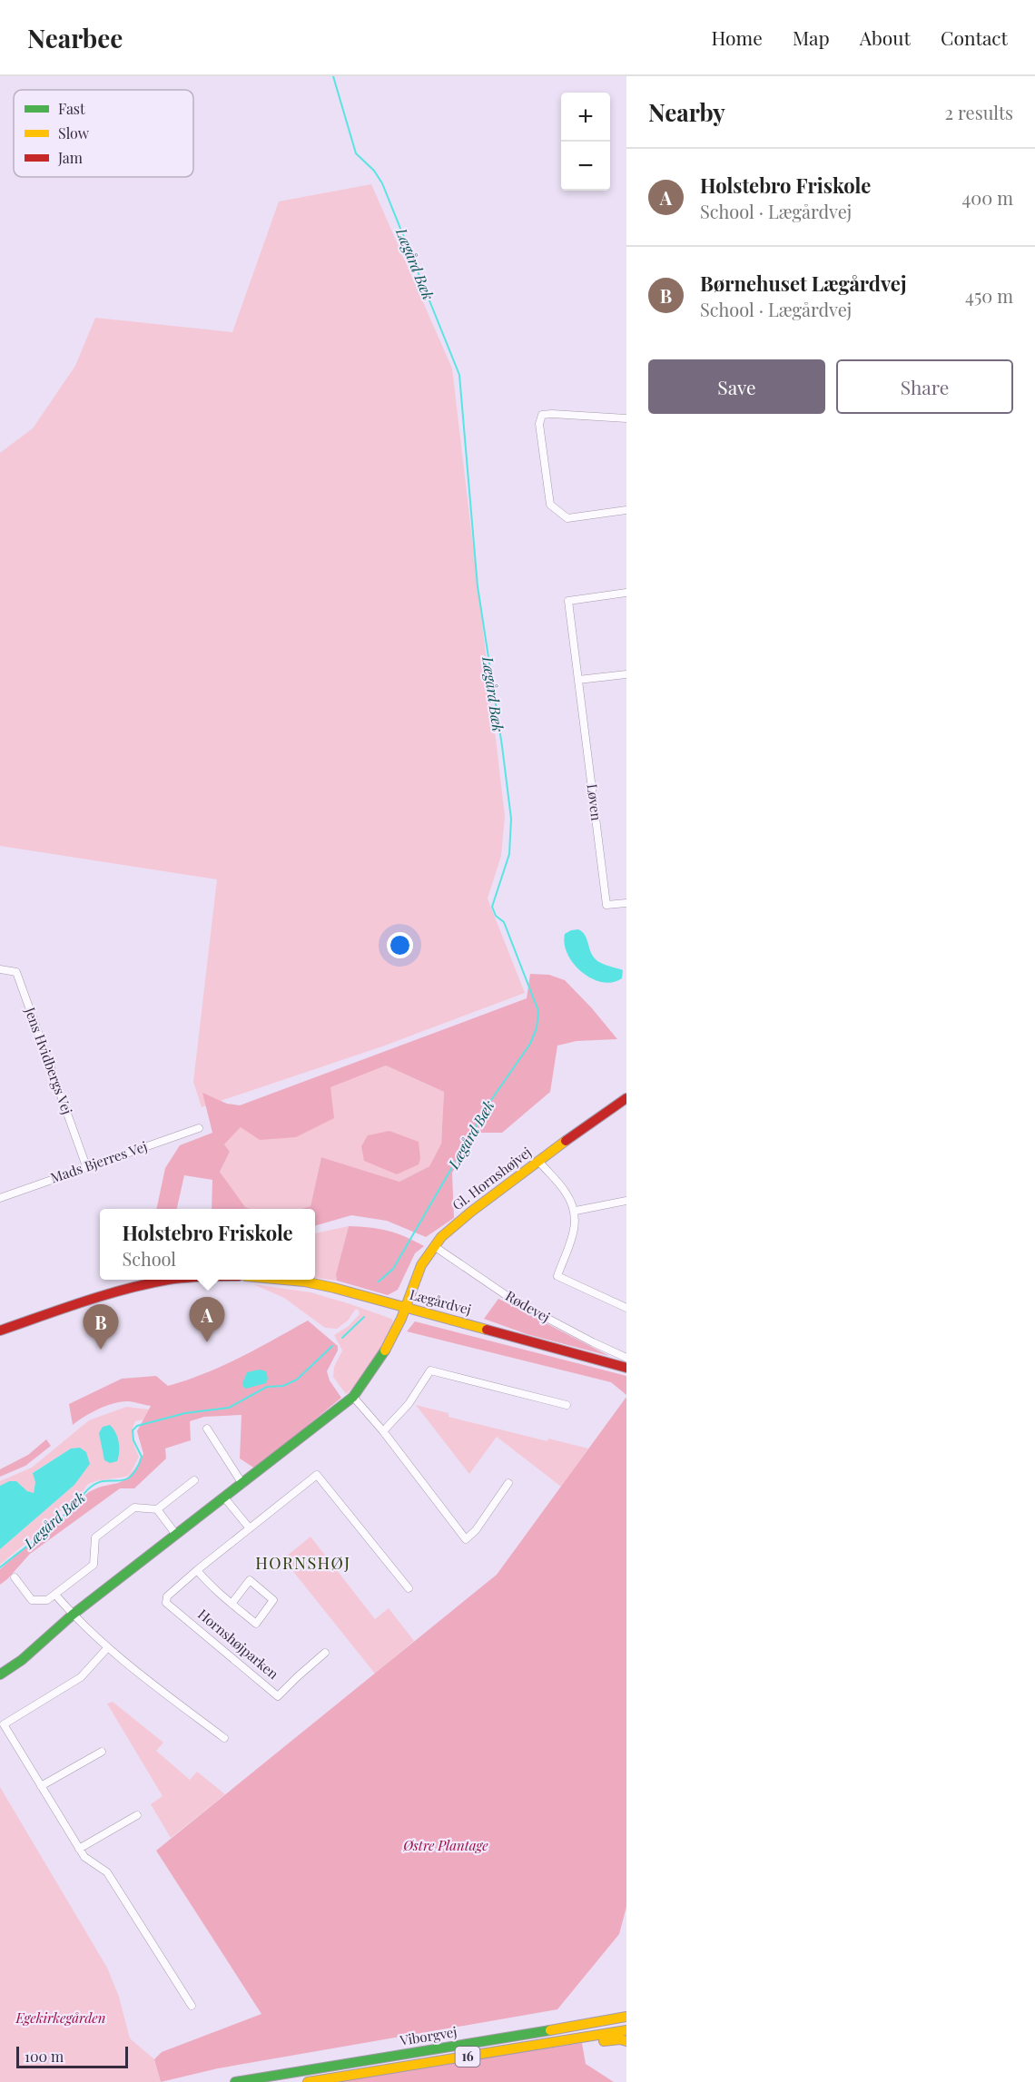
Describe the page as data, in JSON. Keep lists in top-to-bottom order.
{
  "streets": {
    "street": [
      "Løven",
      "Jens Hvidbergs Vej",
      "Mads Bjerres Vej",
      "Gl. Hornshøjvej",
      "Lægårdvej",
      "Rødevej",
      "Hornshøjparken",
      "Viborgvej",
      "16"
    ]
  },
  "crossings": [
    ["Jens Hvidbergs Vej", "Mads Bjerres Vej"],
    ["Gl. Hornshøjvej", "Lægårdvej"],
    ["Gl. Hornshøjvej", "Rødevej"]
  ],
  "districts": ["HORNSHØJ"],
  "water": ["Lægård Bæk"],
  "parks": ["Østre Plantage", "Egekirkegården"],
  "legend": ["Fast", "Slow", "Jam"],
  "scale_bar": "100 m",
  "page": {
    "header": "Nearbee",
    "nav": [
      "Home",
      "Map",
      "About",
      "Contact"
    ],
    "heading": ["Nearby", "2 results"],
    "map_buttons": ["+", "−"],
    "list": [
      {
        "mark": "A",
        "name": "Holstebro Friskole",
        "note": "School · Lægårdvej",
        "value": "400 m"
      },
      {
        "mark": "B",
        "name": "Børnehuset Lægårdvej",
        "note": "School · Lægårdvej",
        "value": "450 m"
      }
    ],
    "buttons": ["Save", "Share"],
    "popup": ["Holstebro Friskole", "School"],
    "pins": ["A", "B"],
    "scale": "100 m"
  }
}
